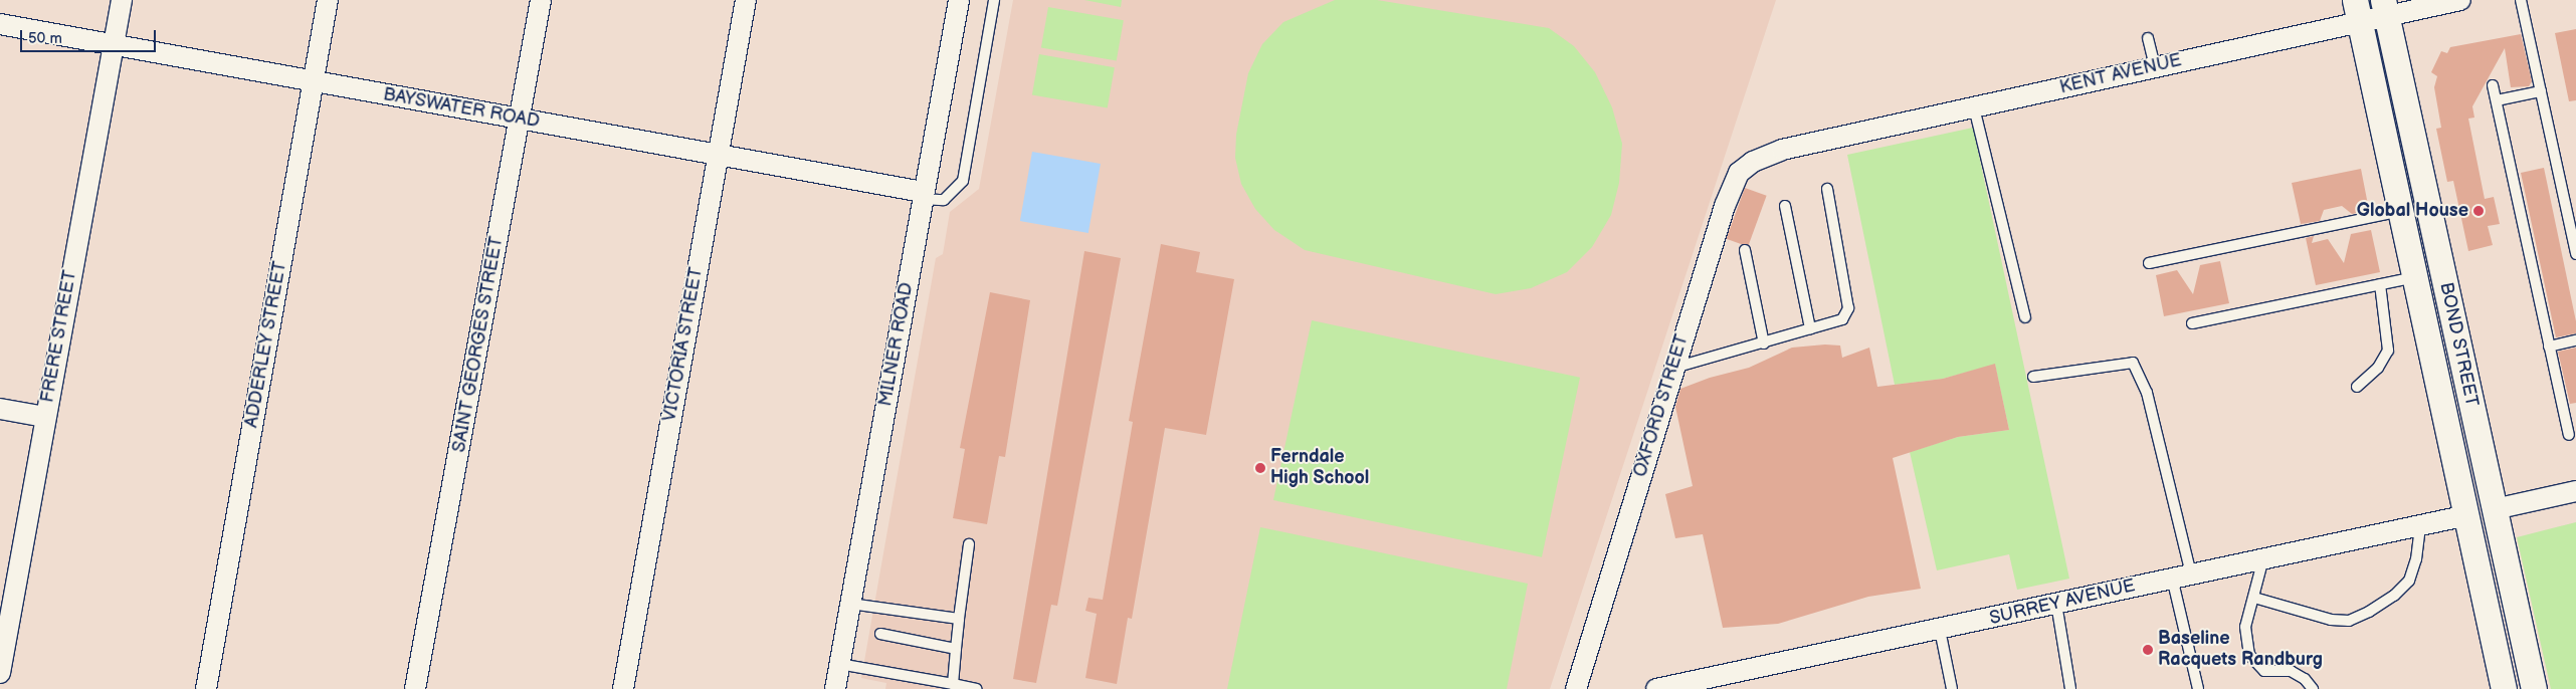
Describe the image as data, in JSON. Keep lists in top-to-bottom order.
{
  "streets": {
    "street": [
      "KENT AVENUE",
      "BAYSWATER ROAD",
      "FRERE STREET",
      "ADDERLEY STREET",
      "SAINT GEORGES STREET",
      "VICTORIA STREET",
      "MILNER ROAD",
      "BOND STREET",
      "OXFORD STREET",
      "SURREY AVENUE"
    ]
  },
  "crossings": [
    ["KENT AVENUE", "BOND STREET"],
    ["KENT AVENUE", "OXFORD STREET"],
    ["BAYSWATER ROAD", "FRERE STREET"],
    ["BAYSWATER ROAD", "ADDERLEY STREET"],
    ["BAYSWATER ROAD", "SAINT GEORGES STREET"],
    ["BAYSWATER ROAD", "VICTORIA STREET"],
    ["BAYSWATER ROAD", "MILNER ROAD"],
    ["BOND STREET", "SURREY AVENUE"]
  ],
  "places": ["Global House", "Ferndale High School", "Baseline Racquets Randburg"],
  "scale_bar": "50 m"
}
